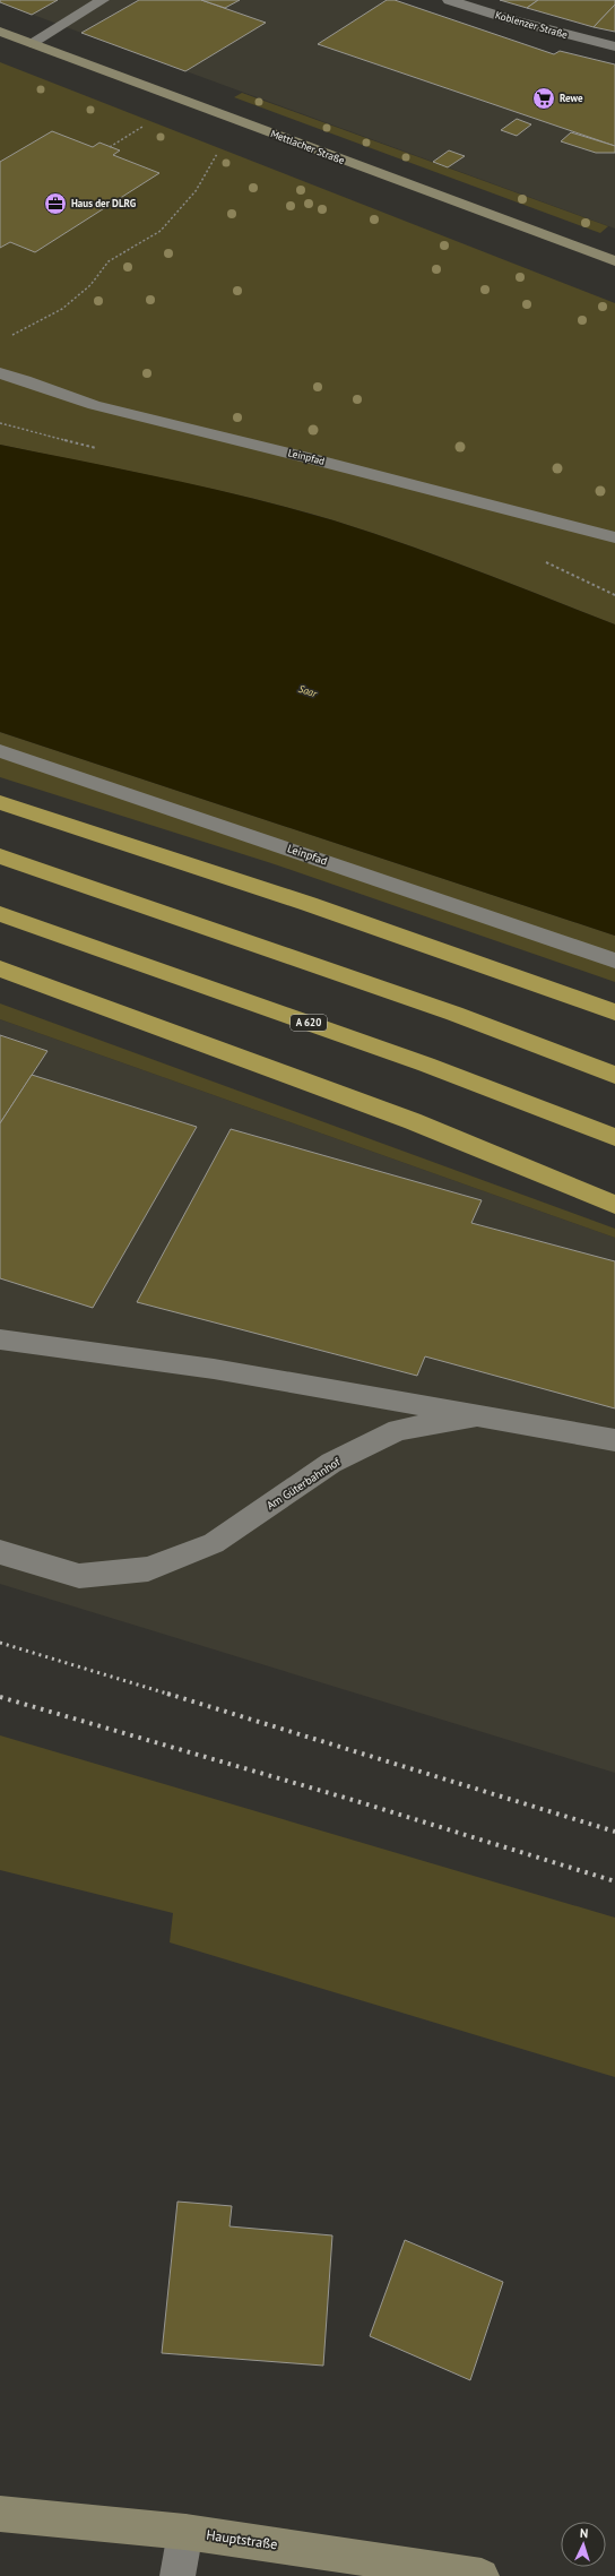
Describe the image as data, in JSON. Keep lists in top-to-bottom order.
{
  "streets": {
    "highway": ["A 620"],
    "street": [
      "Koblenzer Straße",
      "Mettlacher Straße",
      "Leinpfad",
      "Am Güterbahnhof",
      "Hauptstraße"
    ]
  },
  "water": ["Saar"],
  "places": {
    "supermarket": ["Rewe"],
    "office": ["Haus der DLRG"]
  },
  "north": "top"
}
